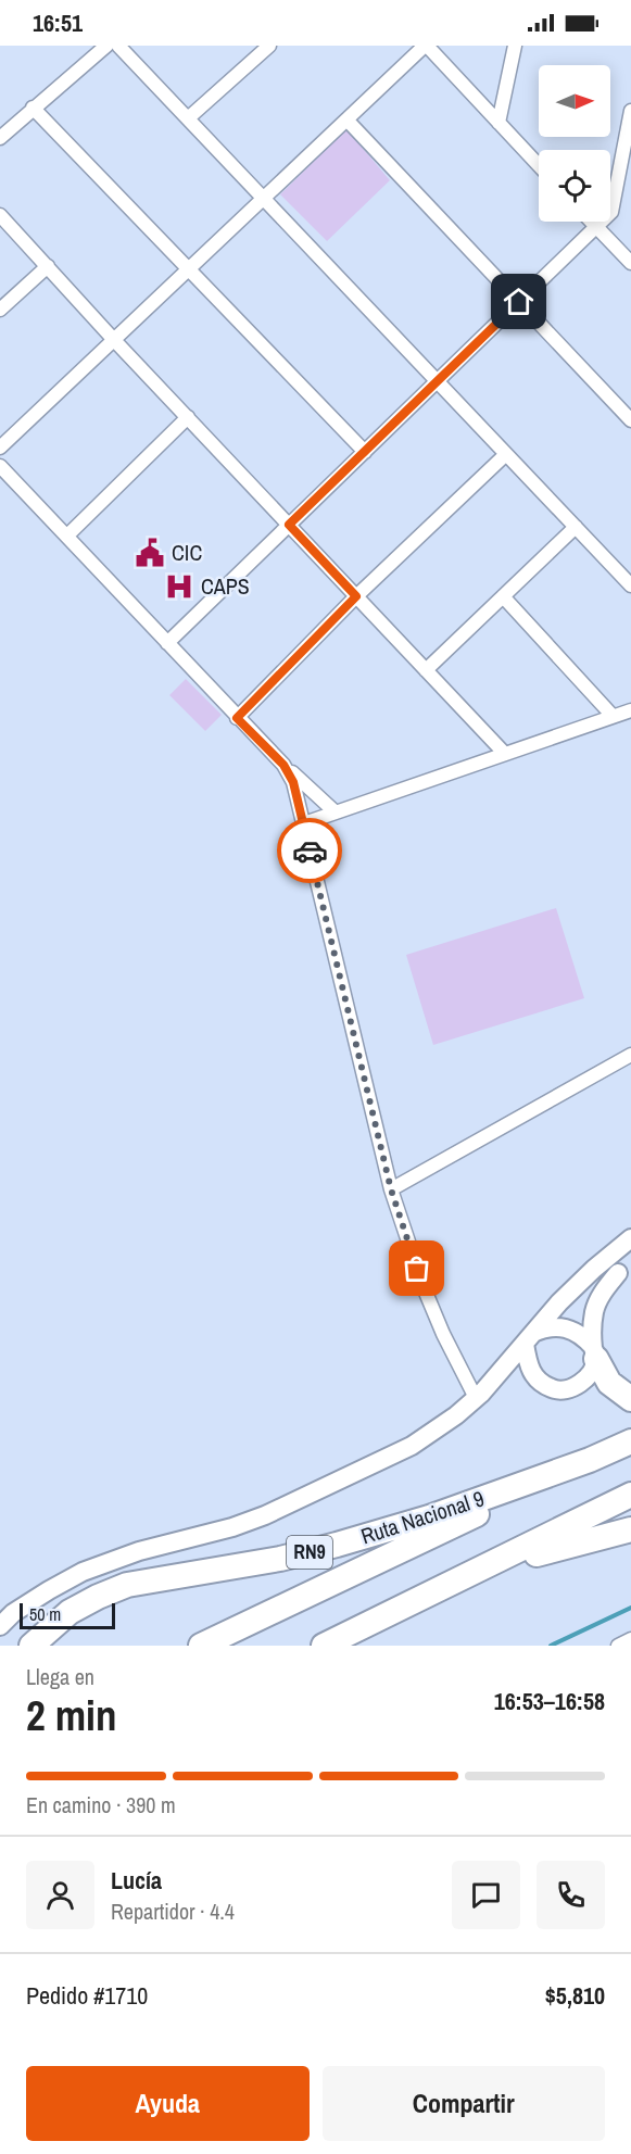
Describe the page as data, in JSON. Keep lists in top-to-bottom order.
{
  "streets": {
    "highway": ["Ruta Nacional 9", "RN9"]
  },
  "places": {
    "public building": ["CIC"],
    "hospital": ["CAPS"]
  },
  "scale_bar": "50 m",
  "north": "right",
  "page": {
    "status": "16:51",
    "scale": "50 m",
    "heading": ["2 min", "Llega en", "16:53–16:58"],
    "panel": [
      "Lucía",
      "Repartidor · 4.4",
      "Pedido #1710",
      "$5,810"
    ],
    "bar": "En camino · 390 m",
    "buttons": ["Ayuda", "Compartir"]
  }
}
